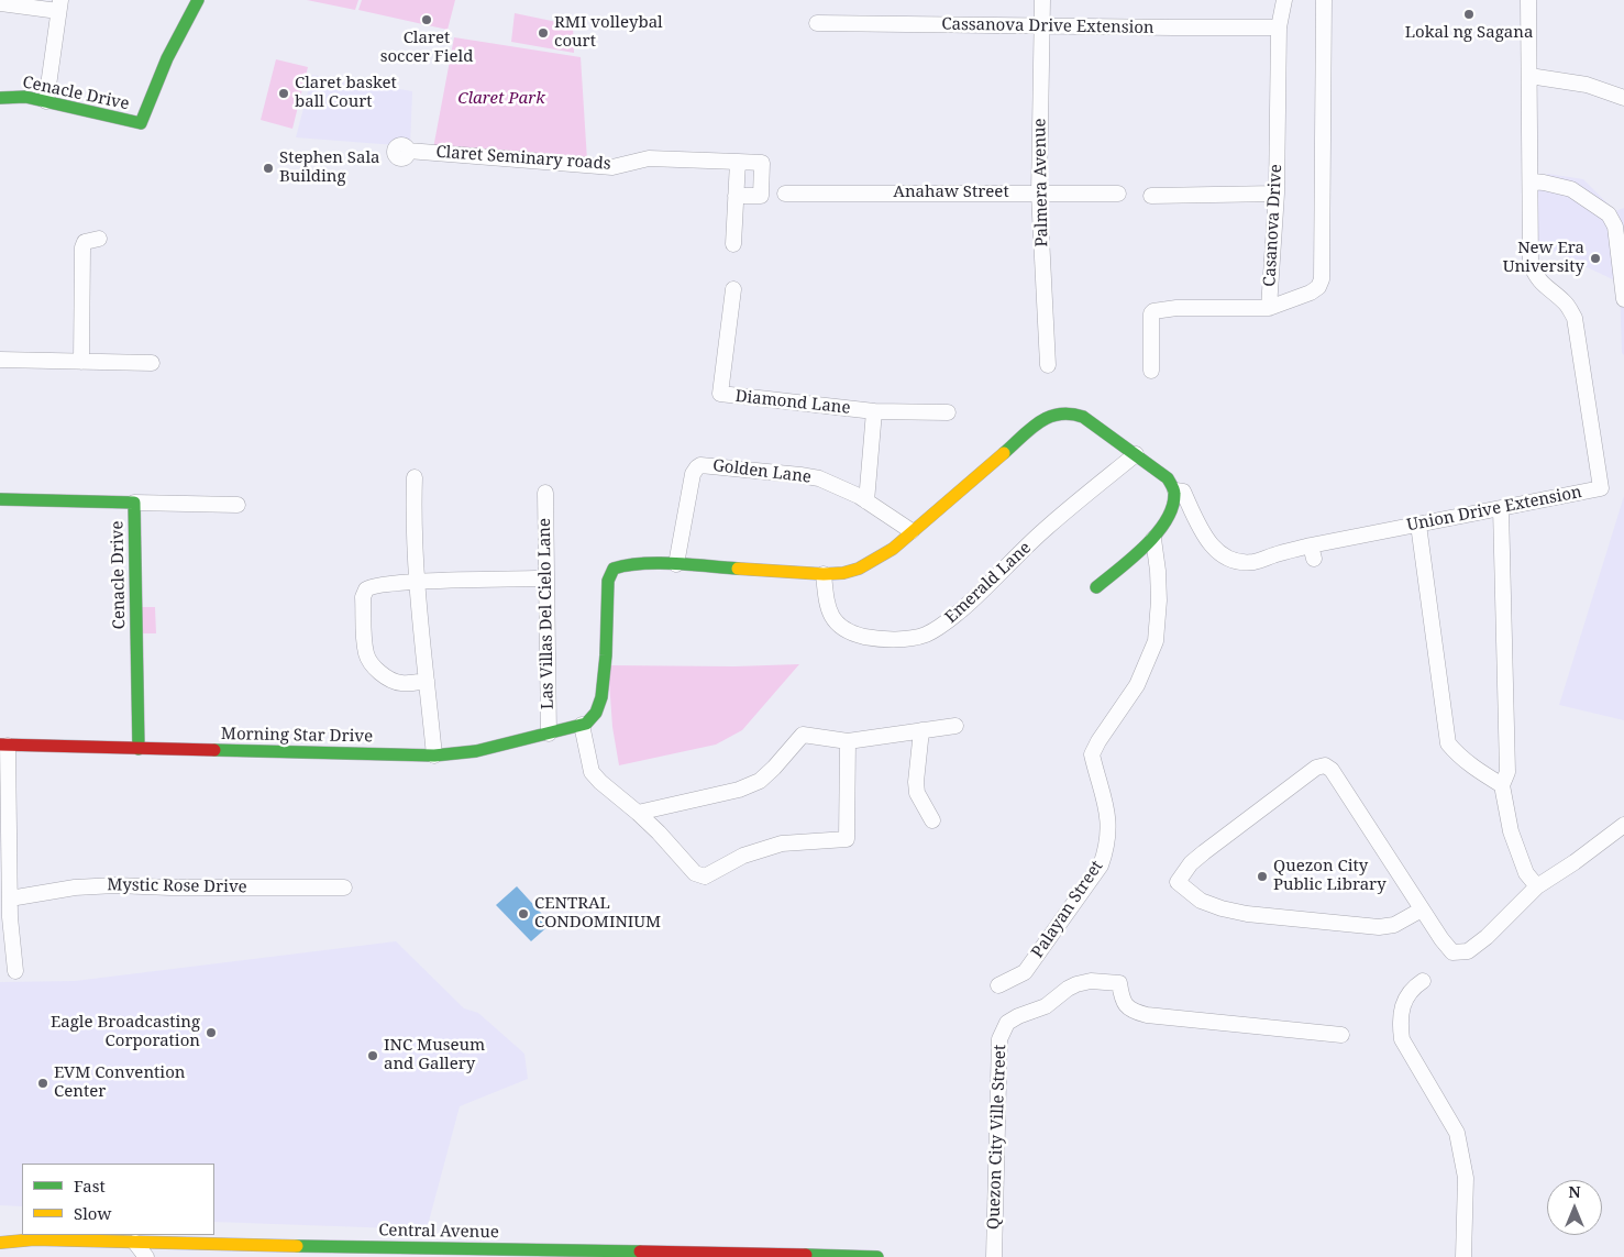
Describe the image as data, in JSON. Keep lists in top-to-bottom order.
{
  "streets": {
    "street": [
      "Cassanova Drive Extension",
      "Cenacle Drive",
      "Claret Seminary roads",
      "Palmera Avenue",
      "Anahaw Street",
      "Casanova Drive",
      "Diamond Lane",
      "Golden Lane",
      "Union Drive Extension",
      "Emerald Lane",
      "Las Villas Del Cielo Lane",
      "Morning Star Drive",
      "Mystic Rose Drive",
      "Palayan Street",
      "Quezon City Ville Street",
      "Central Avenue"
    ]
  },
  "crossings": [
    ["Cassanova Drive Extension", "Palmera Avenue"],
    ["Cassanova Drive Extension", "Casanova Drive"],
    ["Cenacle Drive", "Morning Star Drive"],
    ["Palmera Avenue", "Anahaw Street"],
    ["Diamond Lane", "Golden Lane"],
    ["Las Villas Del Cielo Lane", "Morning Star Drive"]
  ],
  "parks": ["Claret Park"],
  "places": [
    "Lokal ng Sagana",
    "Claret soccer Field",
    "RMI volleybal court",
    "Claret basket ball Court",
    "Stephen Sala Building",
    "New Era University",
    "Quezon City Public Library",
    "CENTRAL CONDOMINIUM",
    "Eagle Broadcasting Corporation",
    "INC Museum and Gallery",
    "EVM Convention Center"
  ],
  "legend": ["Fast", "Slow"],
  "north": "top"
}
